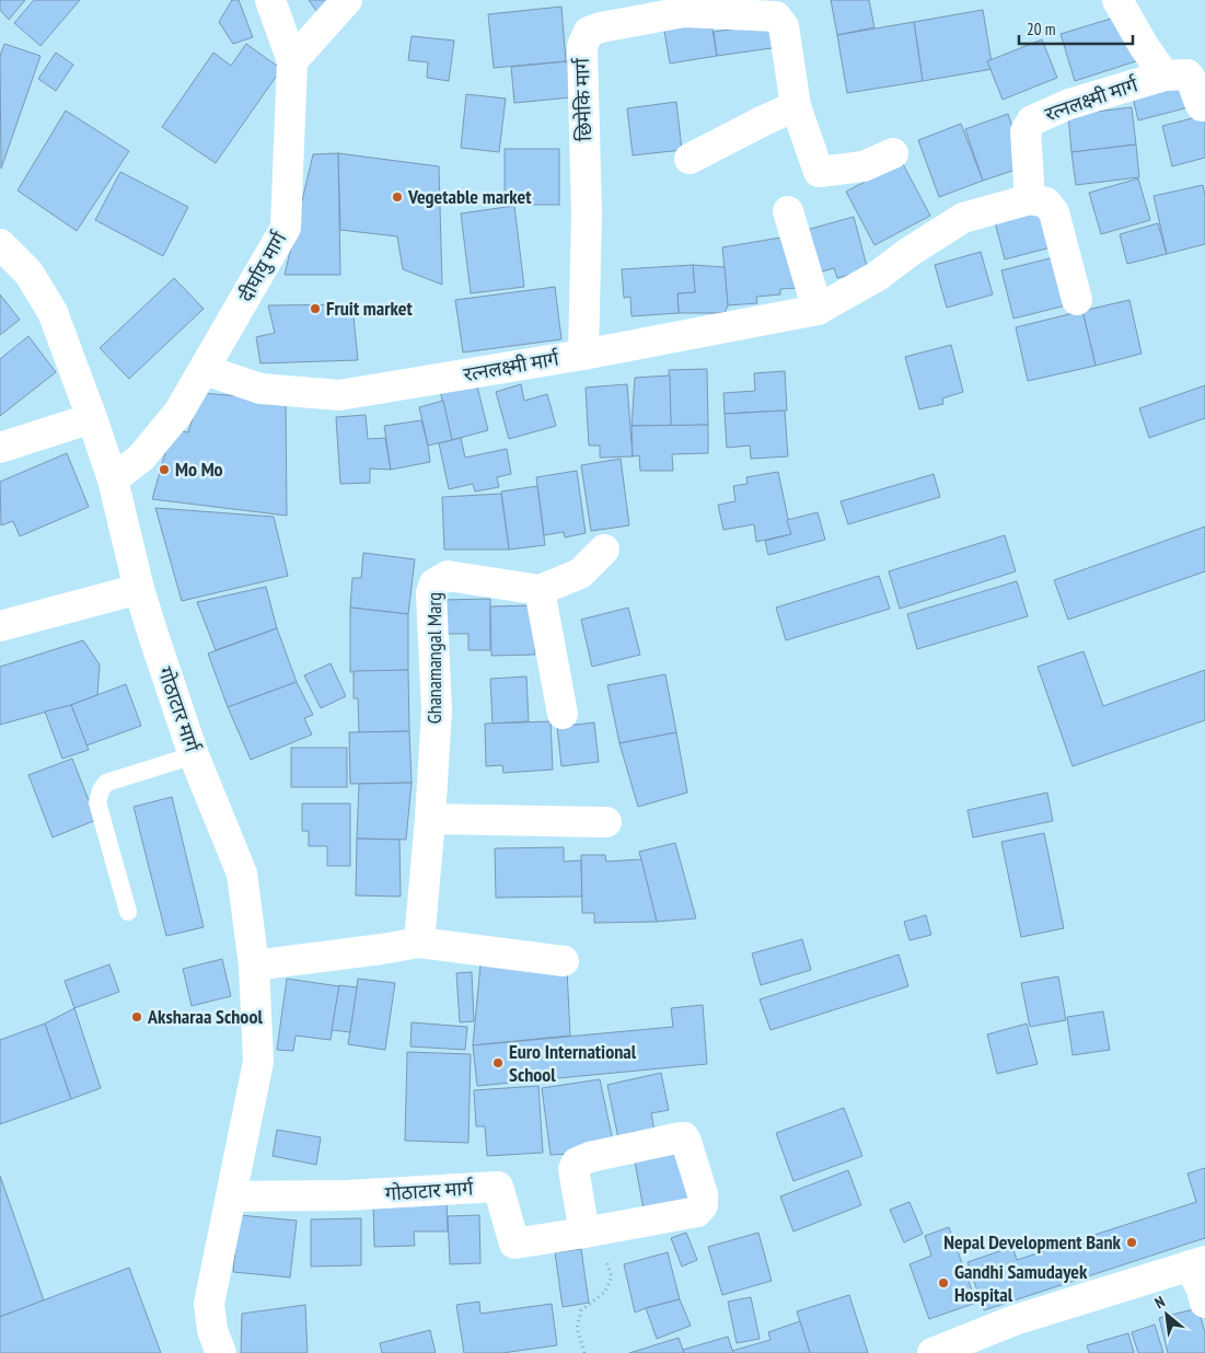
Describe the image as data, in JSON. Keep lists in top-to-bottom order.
{
  "streets": {
    "street": [
      "छिमेकि मार्ग",
      "रत्नलक्ष्मी मार्ग",
      "दीर्घायु मार्ग",
      "Ghanamangal Marg",
      "गोठाटार मार्ग"
    ]
  },
  "crossings": [
    ["छिमेकि मार्ग", "रत्नलक्ष्मी मार्ग"],
    ["रत्नलक्ष्मी मार्ग", "दीर्घायु मार्ग"],
    ["दीर्घायु मार्ग", "गोठाटार मार्ग"]
  ],
  "places": [
    "Vegetable market",
    "Fruit market",
    "Mo Mo",
    "Aksharaa School",
    "Euro International School",
    "Nepal Development Bank",
    "Gandhi Samudayek Hospital"
  ],
  "scale_bar": "20 m",
  "north": "top left"
}
